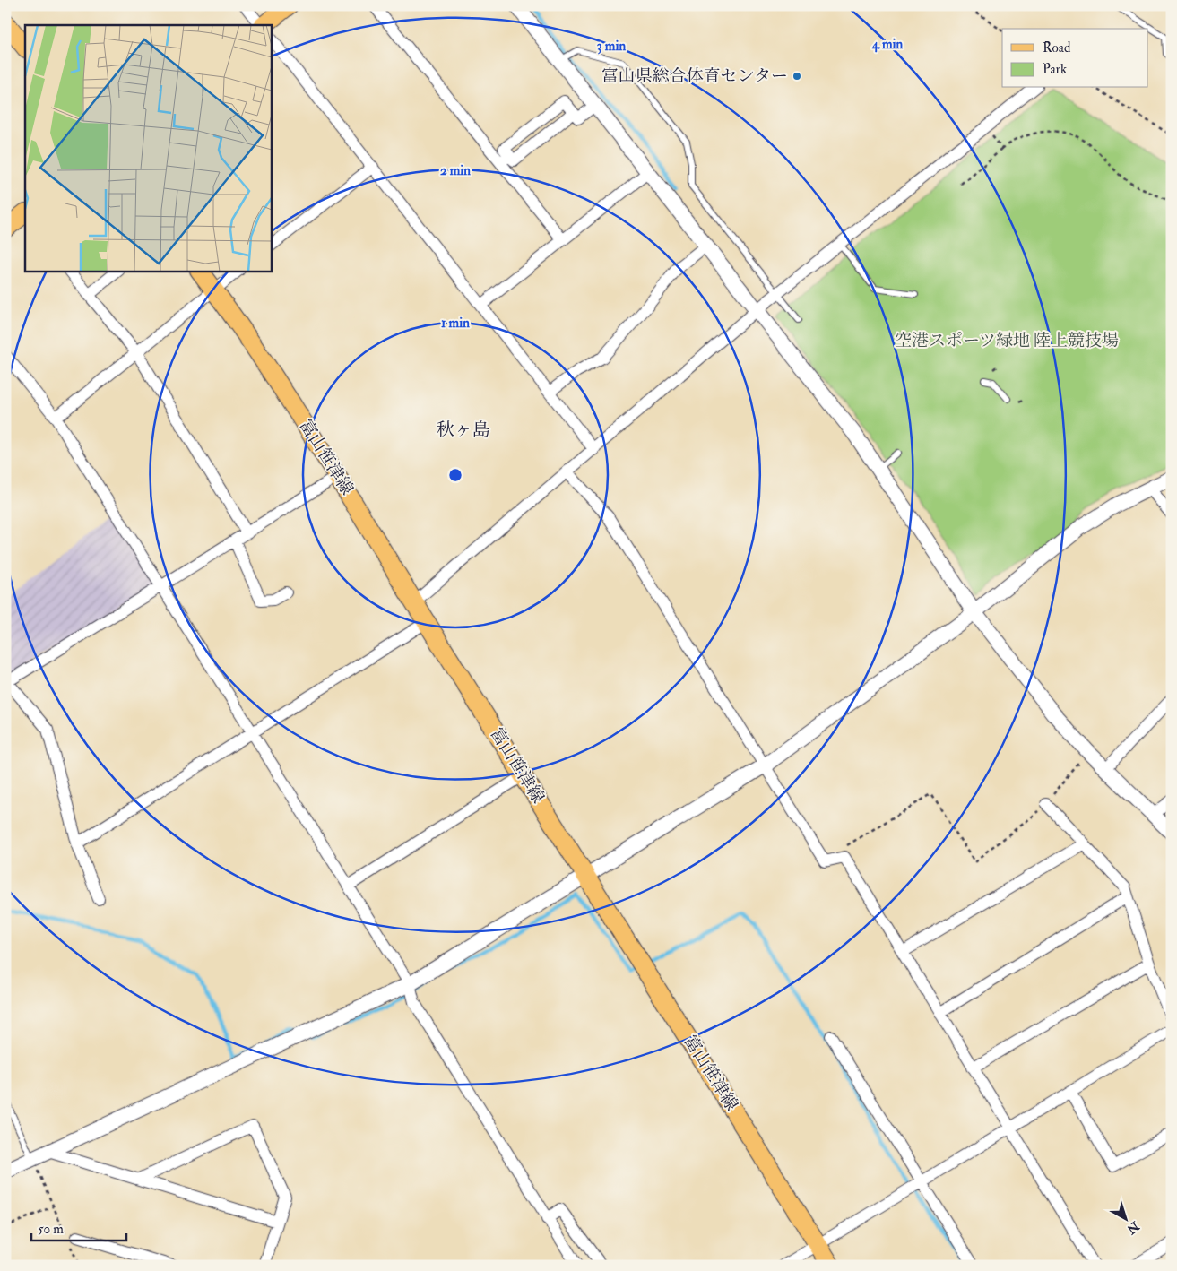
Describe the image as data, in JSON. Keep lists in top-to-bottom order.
{
  "streets": {
    "main road": ["富山笹津線"]
  },
  "districts": ["秋ヶ島"],
  "parks": ["空港スポーツ緑地 陸上競技場"],
  "places": ["富山県総合体育センター"],
  "legend": ["Road", "Park"],
  "scale_bar": "50 m",
  "north": "bottom right",
  "rings": [
    "4 min",
    "3 min",
    "2 min",
    "1 min"
  ]
}
